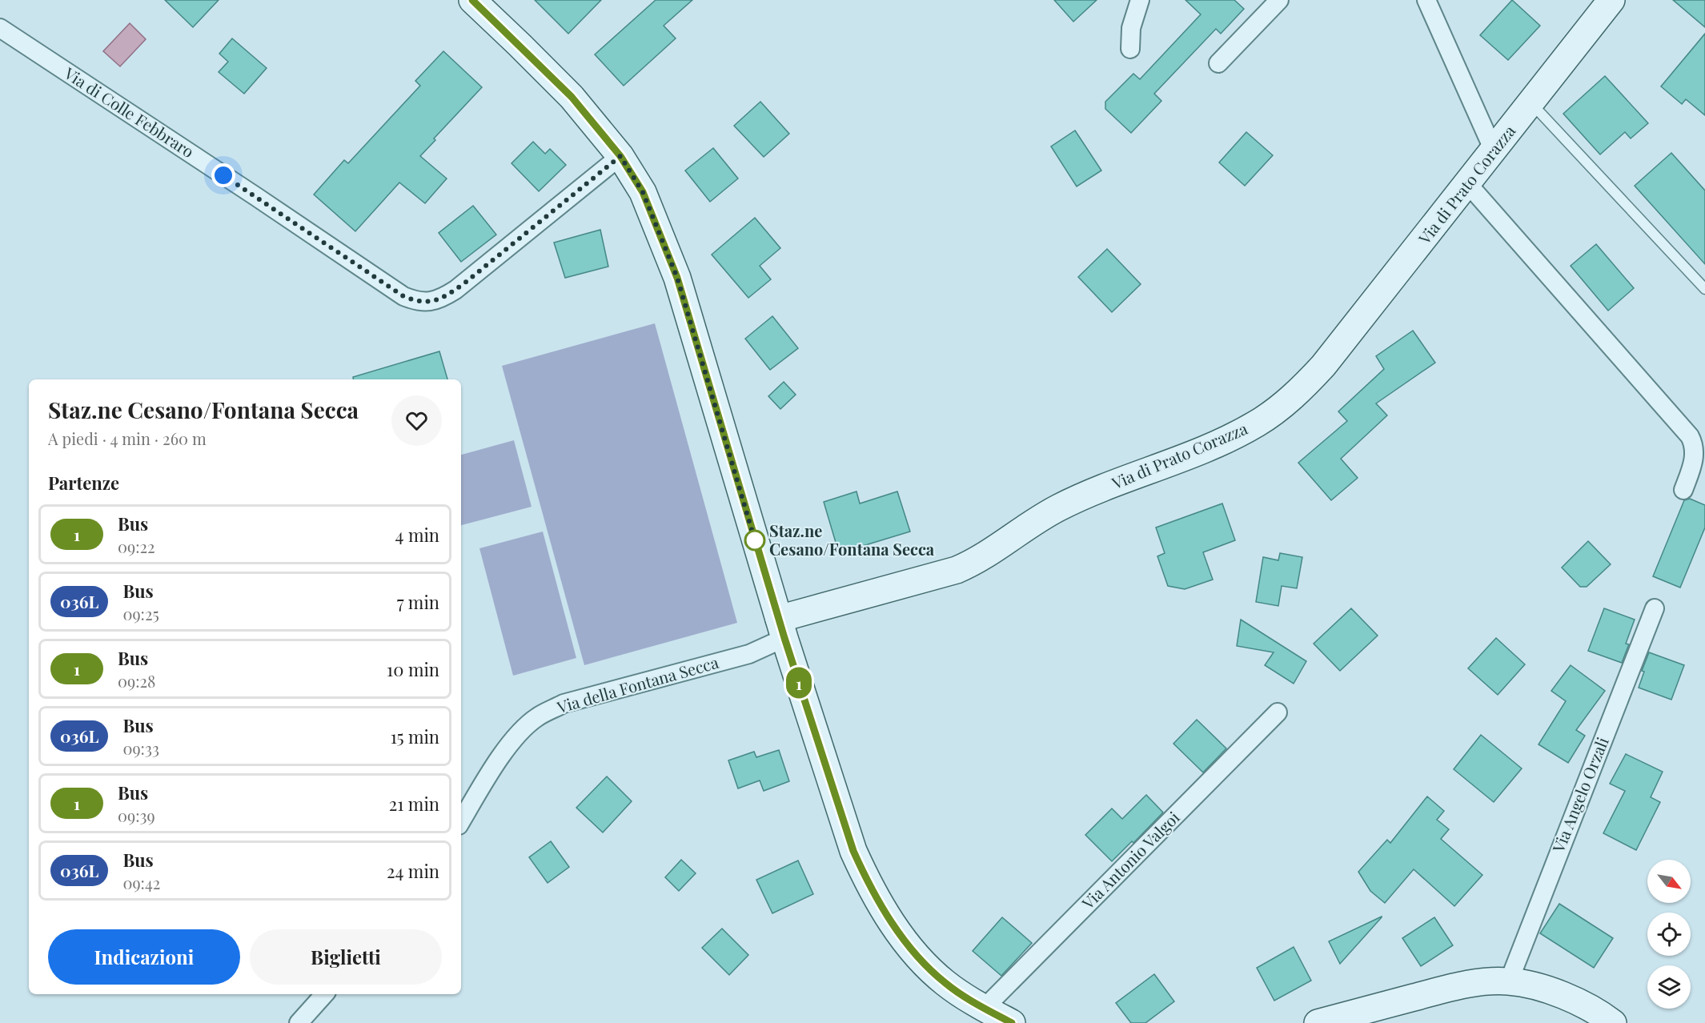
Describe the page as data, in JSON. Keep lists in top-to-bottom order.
{
  "streets": {
    "street": [
      "Via di Colle Febbraro",
      "Via di Prato Corazza",
      "Via della Fontana Secca",
      "Via Angelo Orzali",
      "Via Antonio Valgoi"
    ]
  },
  "crossings": [
    ["Via di Prato Corazza", "Via della Fontana Secca"]
  ],
  "places": ["Staz.ne Cesano/Fontana Secca"],
  "lines": ["bus line 1"],
  "north": "bottom right",
  "page": {
    "on_map": "1",
    "heading": [
      ["Staz.ne Cesano/Fontana Secca", "A piedi · 4 min · 260 m"],
      "Partenze"
    ],
    "list": [
      {
        "mark": "1",
        "name": "Bus",
        "note": "09:22",
        "value": "4 min"
      },
      {
        "mark": "036L",
        "name": "Bus",
        "note": "09:25",
        "value": "7 min"
      },
      {
        "mark": "1",
        "name": "Bus",
        "note": "09:28",
        "value": "10 min"
      },
      {
        "mark": "036L",
        "name": "Bus",
        "note": "09:33",
        "value": "15 min"
      },
      {
        "mark": "1",
        "name": "Bus",
        "note": "09:39",
        "value": "21 min"
      },
      {
        "mark": "036L",
        "name": "Bus",
        "note": "09:42",
        "value": "24 min"
      }
    ],
    "buttons": ["Indicazioni", "Biglietti"]
  }
}
